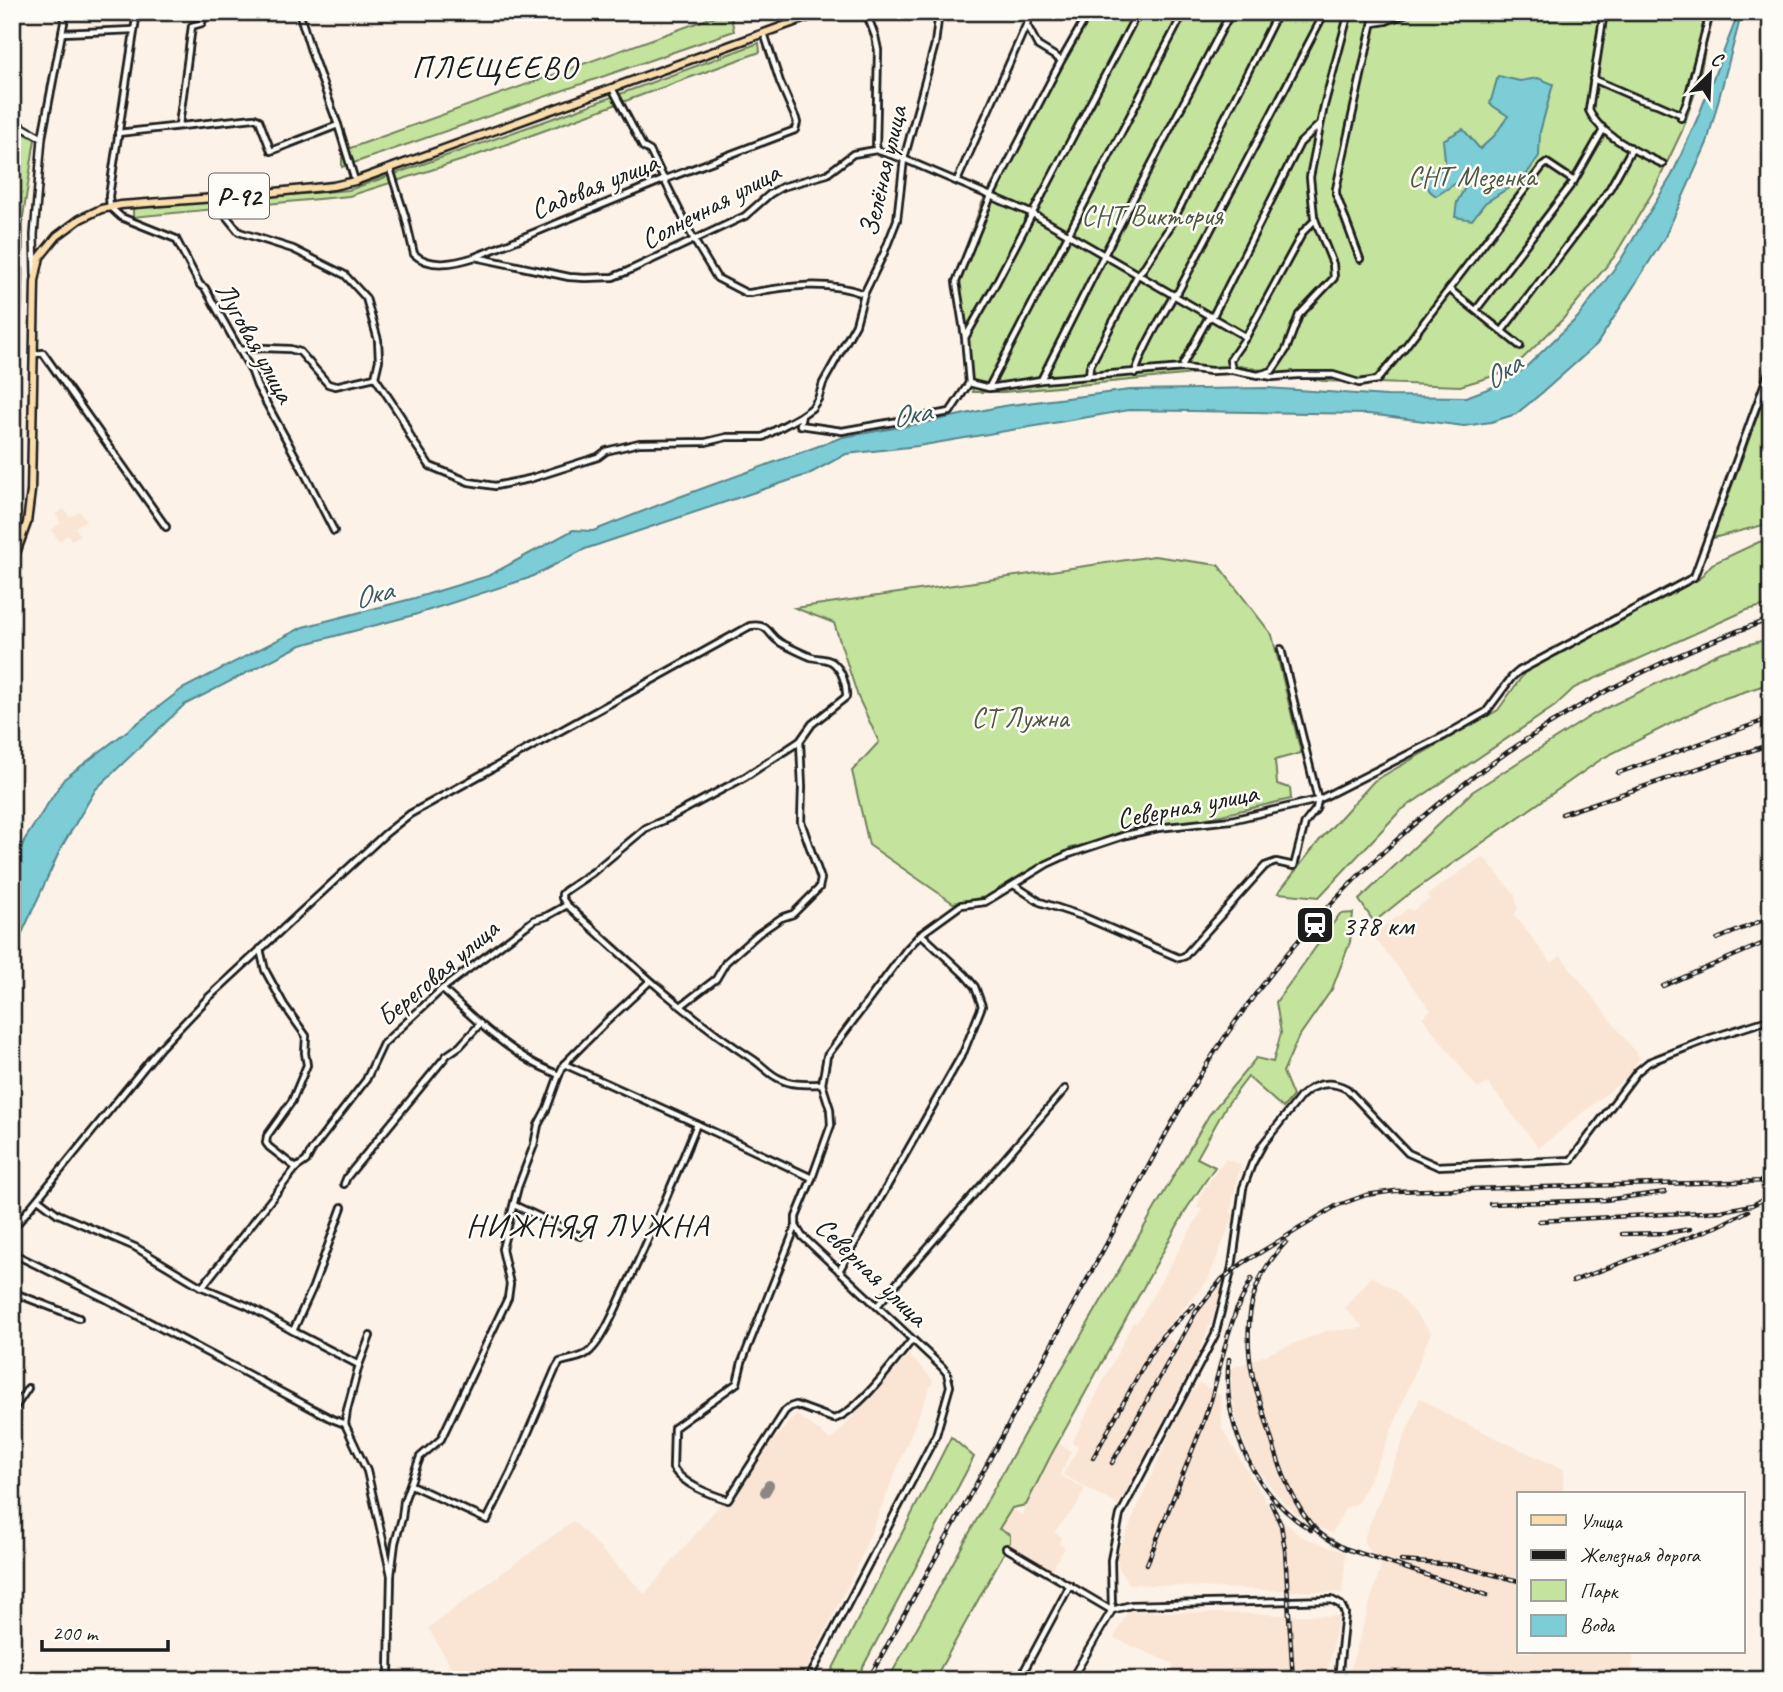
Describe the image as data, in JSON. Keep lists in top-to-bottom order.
{
  "streets": {
    "main road": ["Р-92"],
    "street": [
      "Зелёная улица",
      "Садовая улица",
      "Солнечная улица",
      "Луговая улица",
      "Северная улица",
      "Береговая улица"
    ]
  },
  "crossings": [
    ["Садовая улица", "Р-92"],
    ["Садовая улица", "Солнечная улица"],
    ["Р-92", "Луговая улица"]
  ],
  "districts": ["ПЛЕЩЕЕВО", "НИЖНЯЯ ЛУЖНА"],
  "water": ["Ока"],
  "parks": ["СНТ Мезенка", "СНТ Виктория", "СТ Лужна"],
  "places": {
    "station": ["378 км"]
  },
  "legend": [
    "Улица",
    "Железная дорога",
    "Парк",
    "Вода"
  ],
  "scale_bar": "200 m",
  "north": "top right"
}
